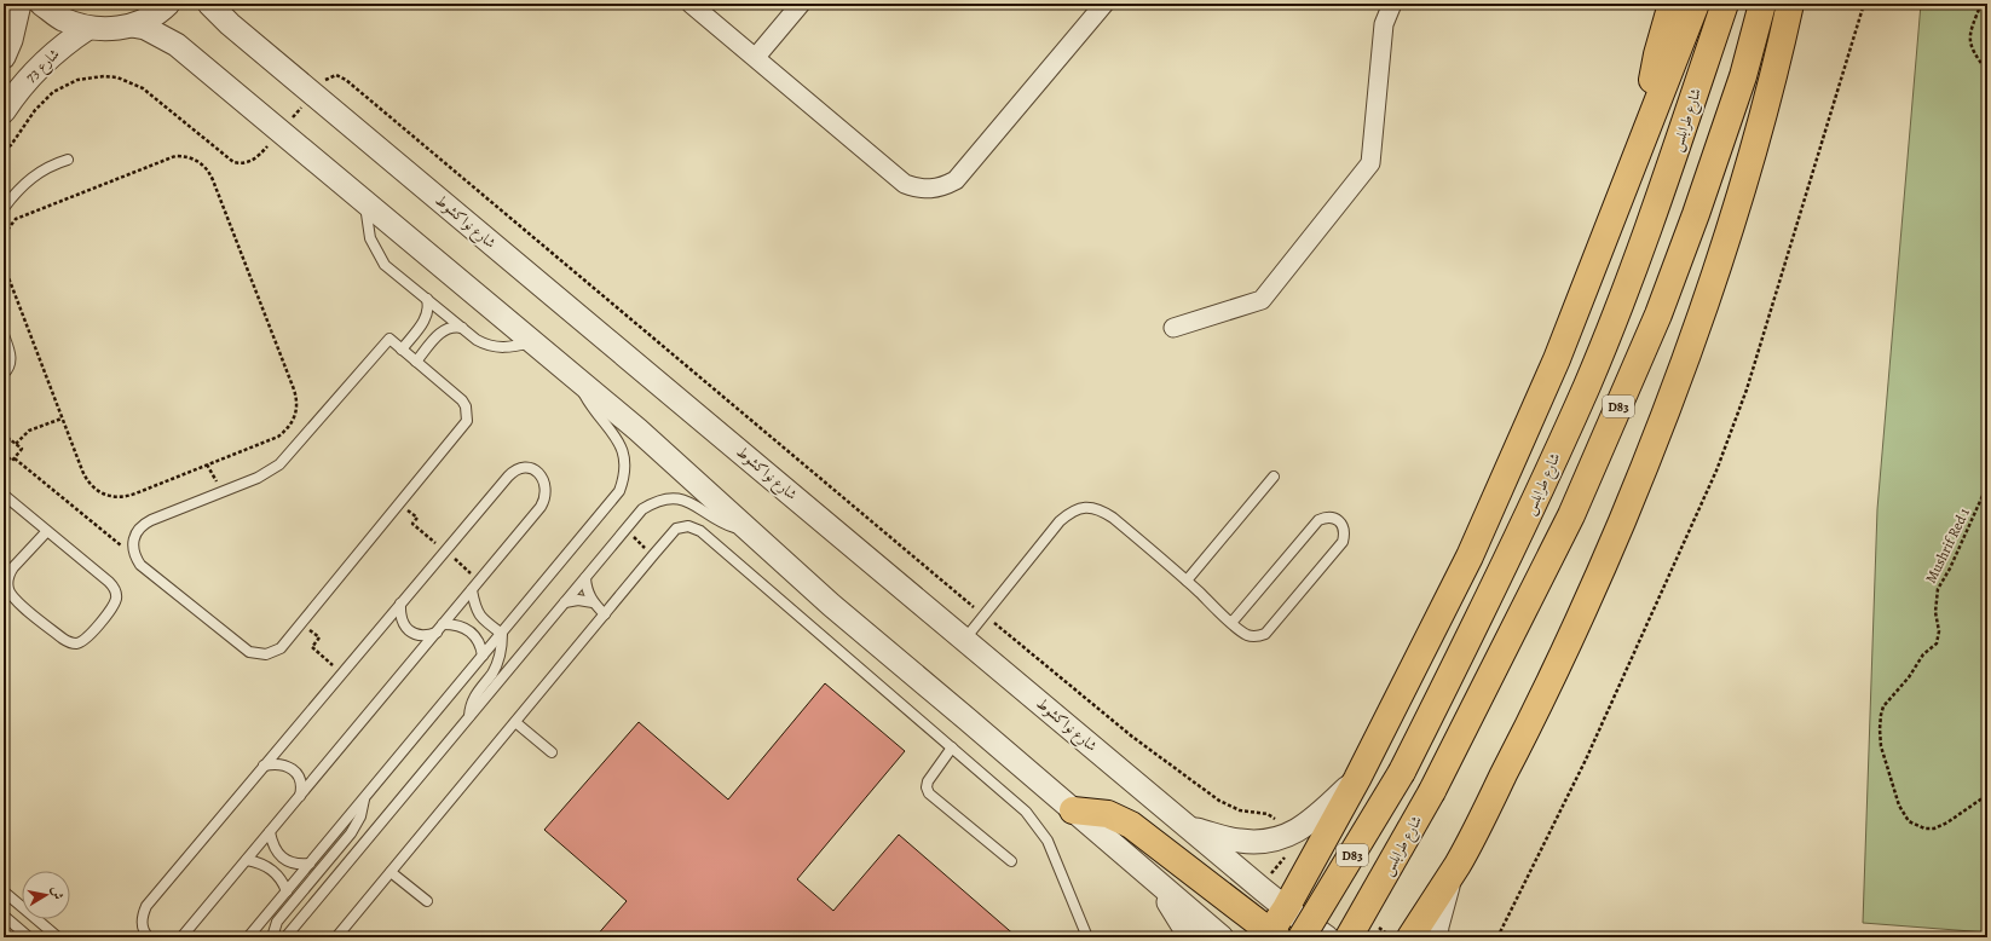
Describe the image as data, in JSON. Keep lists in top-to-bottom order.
{
  "streets": {
    "highway": ["شارع طرابلس", "D83"],
    "street": ["شارع 73", "شارع نواكشوط"],
    "path": ["Mushrif Red 1"]
  },
  "north": "right"
}
